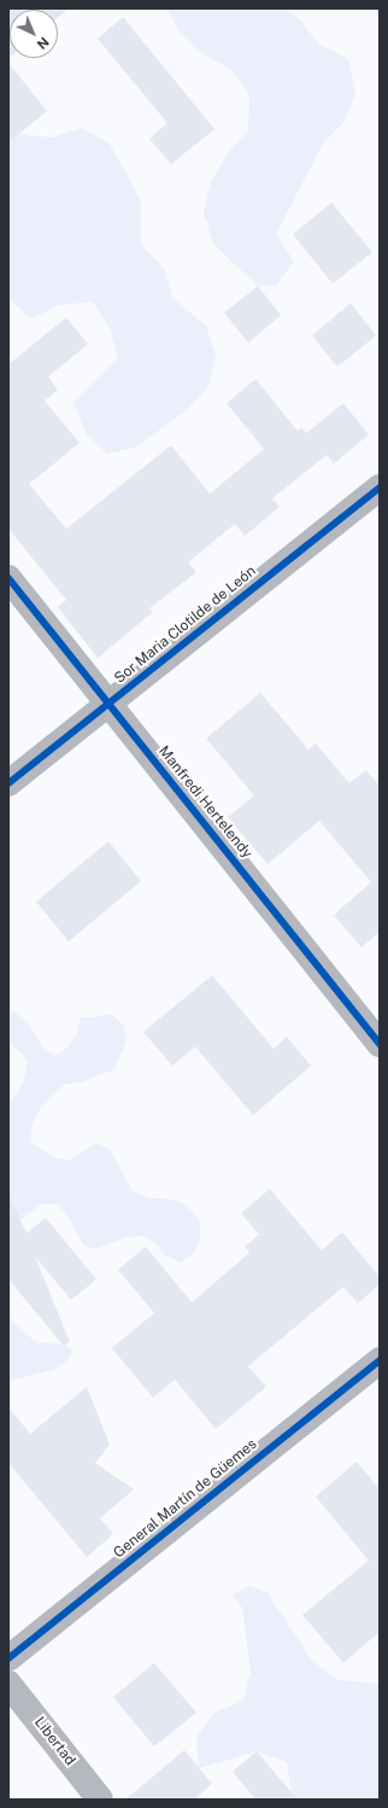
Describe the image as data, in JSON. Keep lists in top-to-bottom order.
{
  "streets": {
    "street": [
      "Sor Maria Clotilde de León",
      "Manfredi Hertelendy",
      "General Martín de Güemes",
      "Libertad"
    ]
  },
  "crossings": [
    ["Sor Maria Clotilde de León", "Manfredi Hertelendy"]
  ],
  "north": "bottom right"
}
